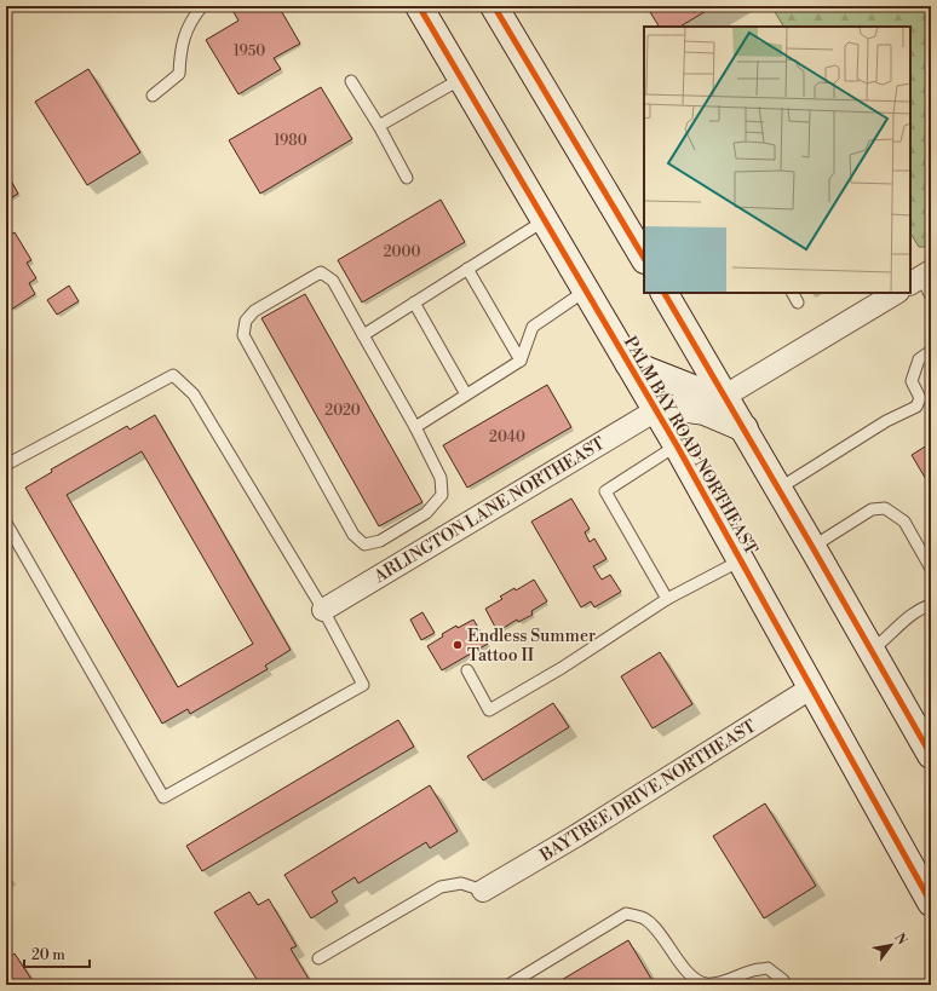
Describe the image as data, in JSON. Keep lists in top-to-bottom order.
{
  "streets": {
    "main road": ["PALM BAY ROAD NORTHEAST"],
    "street": ["ARLINGTON LANE NORTHEAST", "BAYTREE DRIVE NORTHEAST"]
  },
  "crossings": [
    ["PALM BAY ROAD NORTHEAST", "ARLINGTON LANE NORTHEAST"],
    ["PALM BAY ROAD NORTHEAST", "BAYTREE DRIVE NORTHEAST"]
  ],
  "places": ["Endless Summer Tattoo II"],
  "house_numbers": [
    "1950",
    "1980",
    "2000",
    "2020",
    "2040"
  ],
  "scale_bar": "20 m",
  "north": "top right"
}
